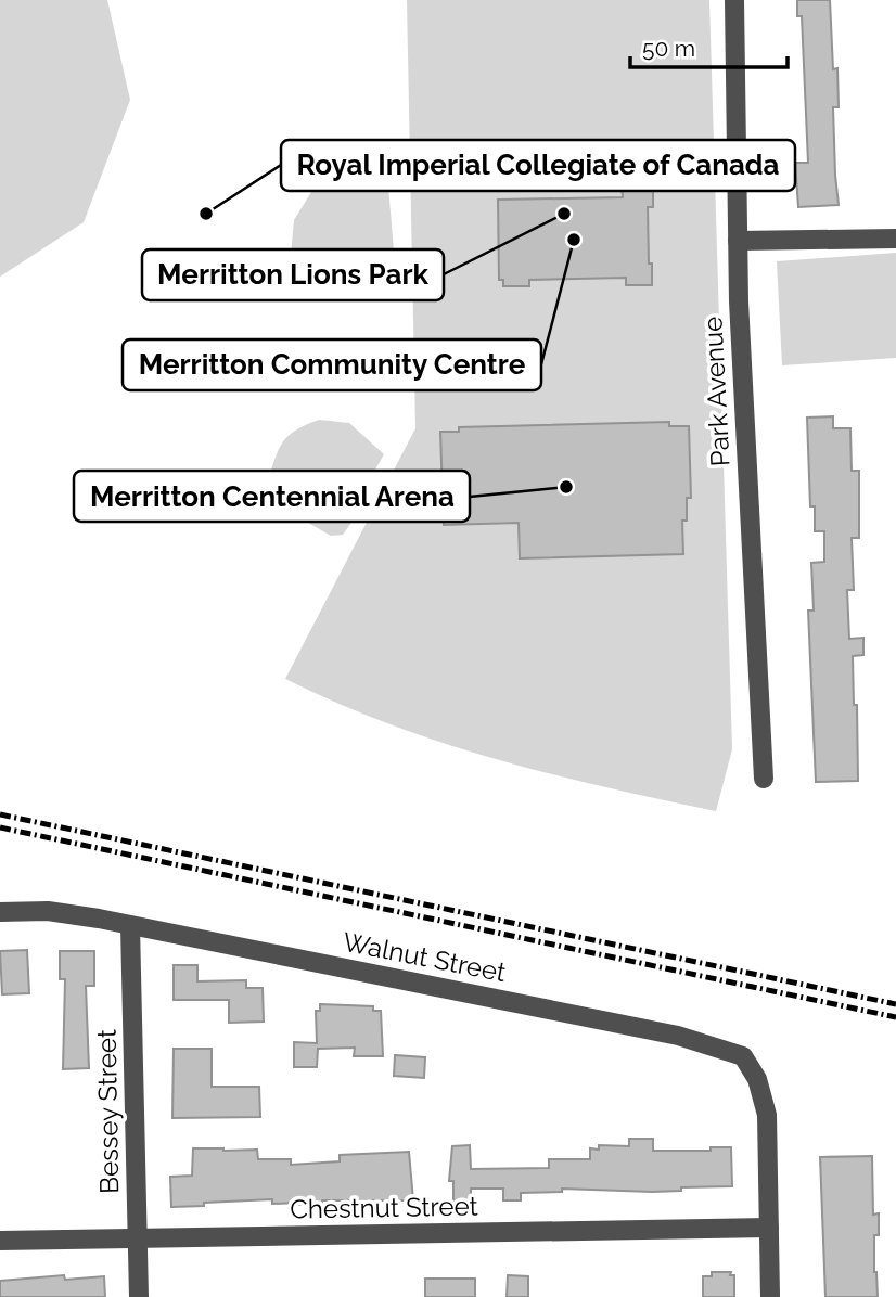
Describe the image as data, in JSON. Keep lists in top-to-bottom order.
{
  "streets": {
    "street": [
      "Park Avenue",
      "Walnut Street",
      "Bessey Street",
      "Chestnut Street"
    ]
  },
  "crossings": [
    ["Walnut Street", "Bessey Street"],
    ["Walnut Street", "Chestnut Street"],
    ["Bessey Street", "Chestnut Street"]
  ],
  "places": [
    "Royal Imperial Collegiate of Canada",
    "Merritton Lions Park",
    "Merritton Community Centre",
    "Merritton Centennial Arena"
  ],
  "scale_bar": "50 m"
}
